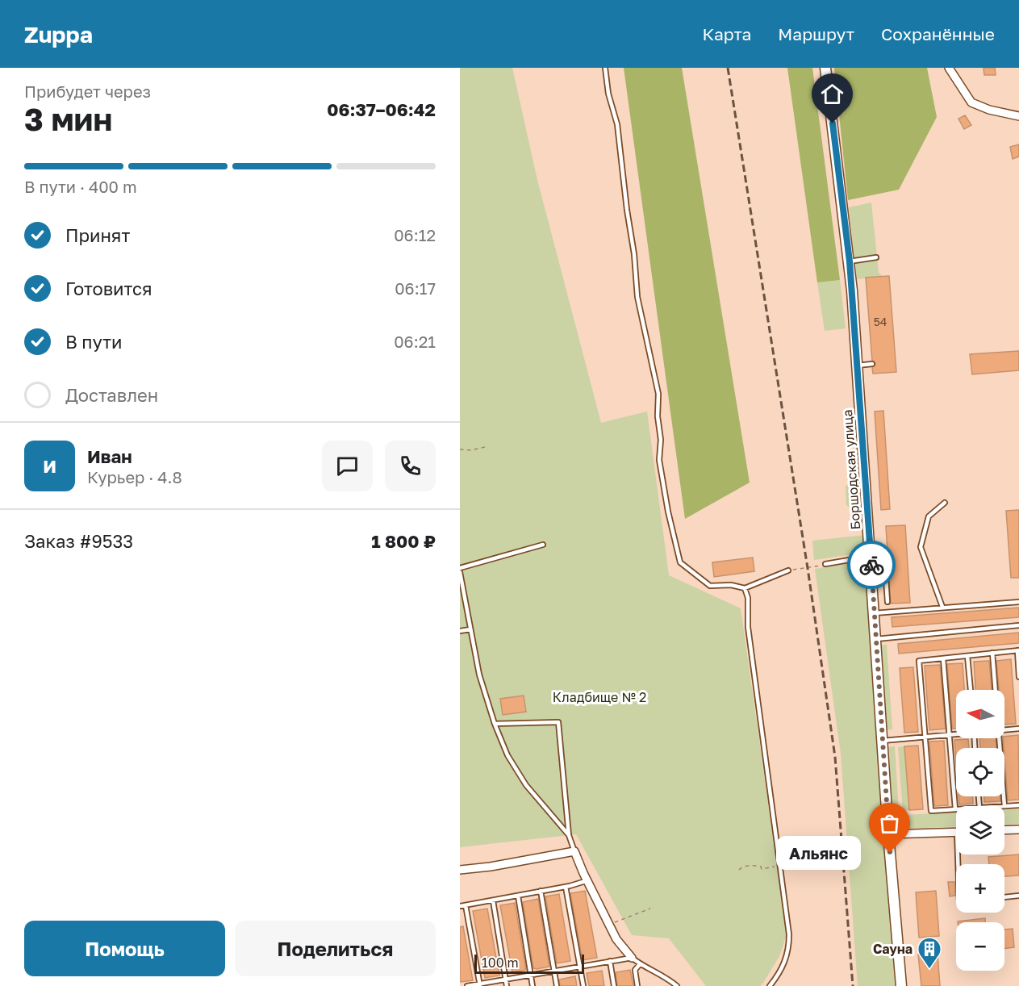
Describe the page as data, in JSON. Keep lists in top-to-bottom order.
{
  "streets": {
    "street": ["Боршодская улица"]
  },
  "parks": ["Кладбище № 2"],
  "places": {
    "other": ["Альянс"],
    "building": ["Сауна"]
  },
  "house_numbers": ["54"],
  "scale_bar": "100 m",
  "north": "left",
  "page": {
    "header": "Zuppa",
    "nav": ["Карта", "Маршрут", "Сохранённые"],
    "heading": ["3 мин", "Прибудет через", "06:37–06:42"],
    "panel": [
      "Иван",
      "Курьер · 4.8",
      "Заказ #9533",
      "1 800 ₽"
    ],
    "bar": "В пути · 400 m",
    "list": [
      ["Принят", "06:12"],
      ["Готовится", "06:17"],
      ["В пути", "06:21"],
      "Доставлен"
    ],
    "round": "И",
    "map_buttons": ["+", "−"],
    "bubble": "Альянс",
    "buttons": ["Помощь", "Поделиться"],
    "scale": "100 m"
  }
}
